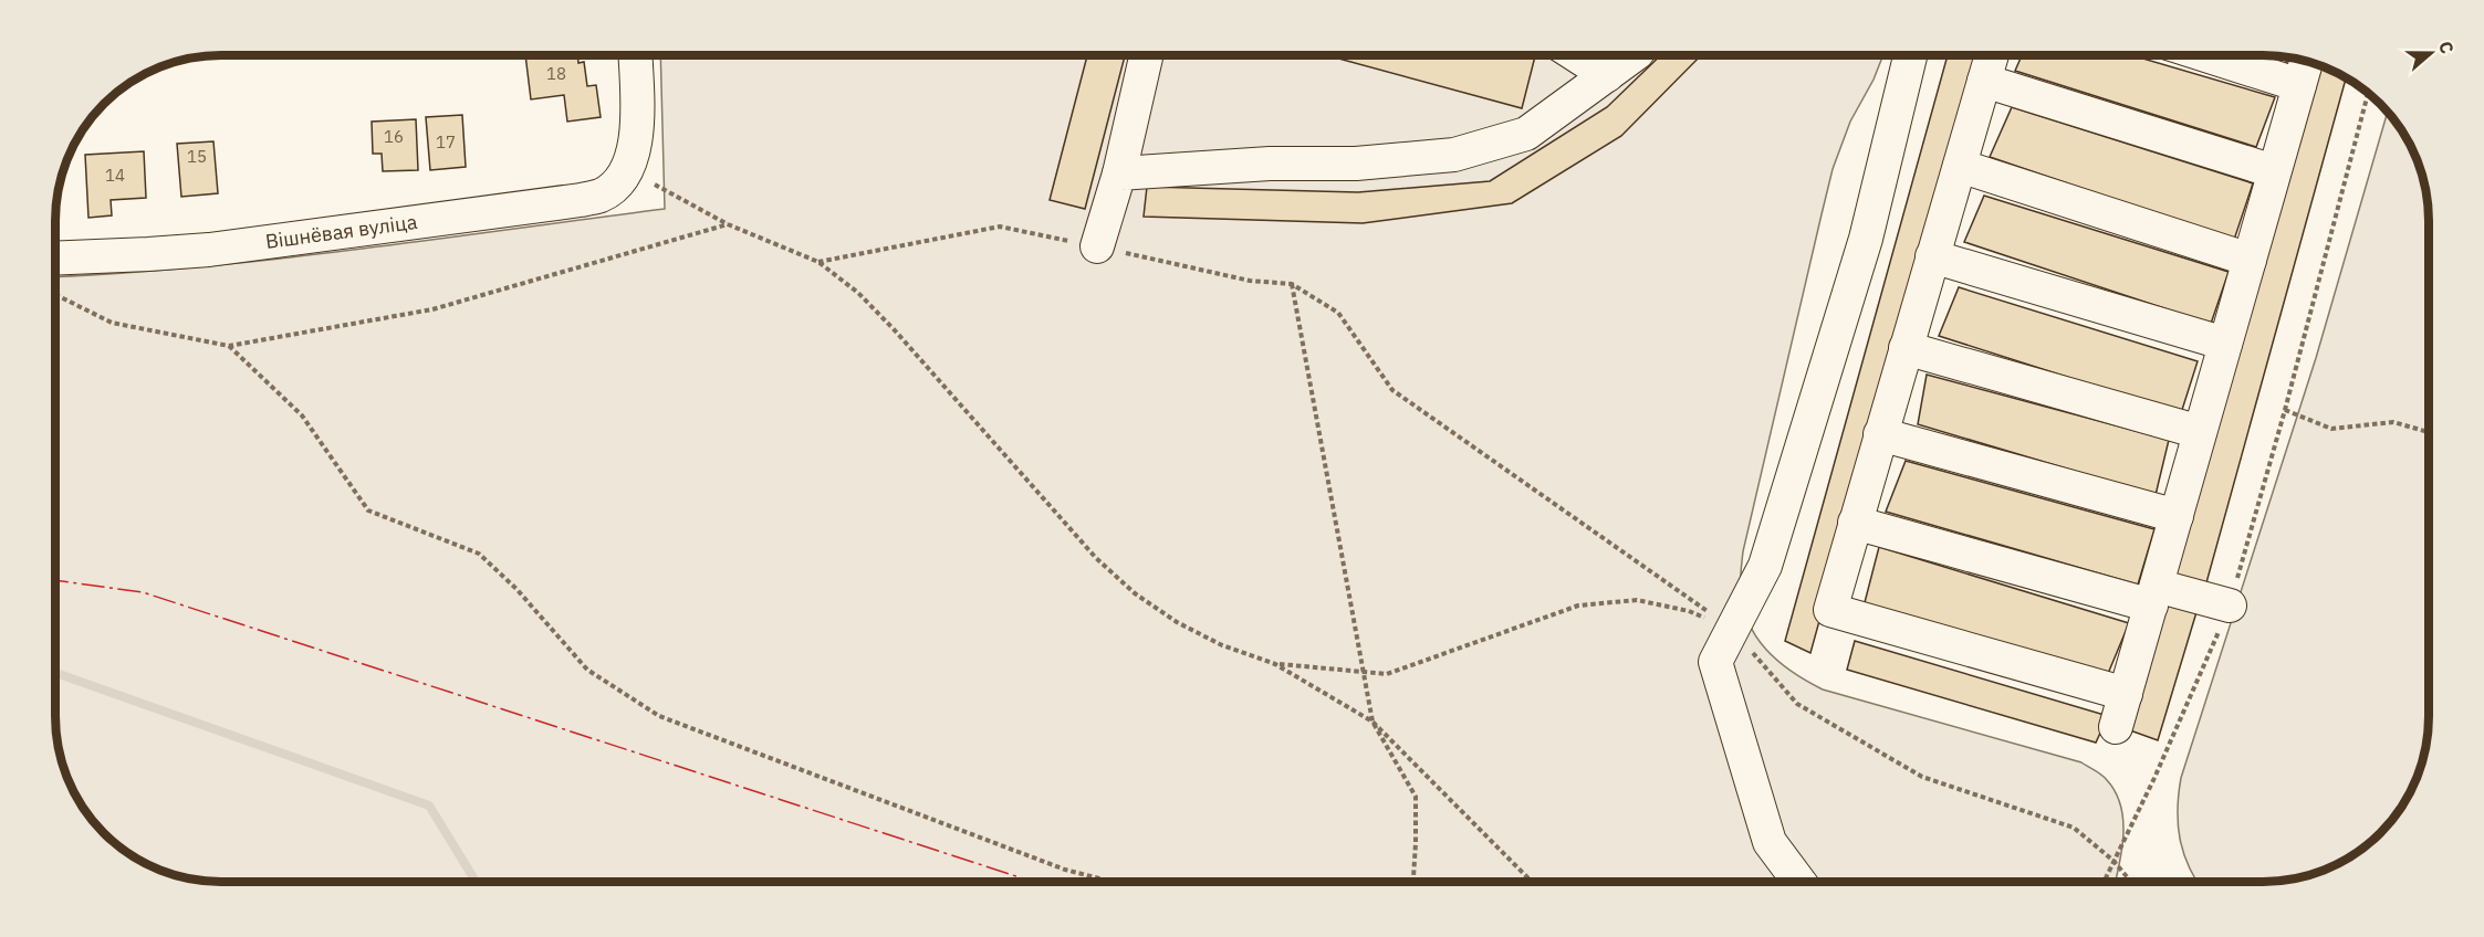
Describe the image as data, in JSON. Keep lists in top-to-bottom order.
{
  "streets": {
    "street": ["Вішнёвая вуліца"]
  },
  "house_numbers": [
    "18",
    "16",
    "17",
    "15",
    "14"
  ],
  "north": "right"
}
